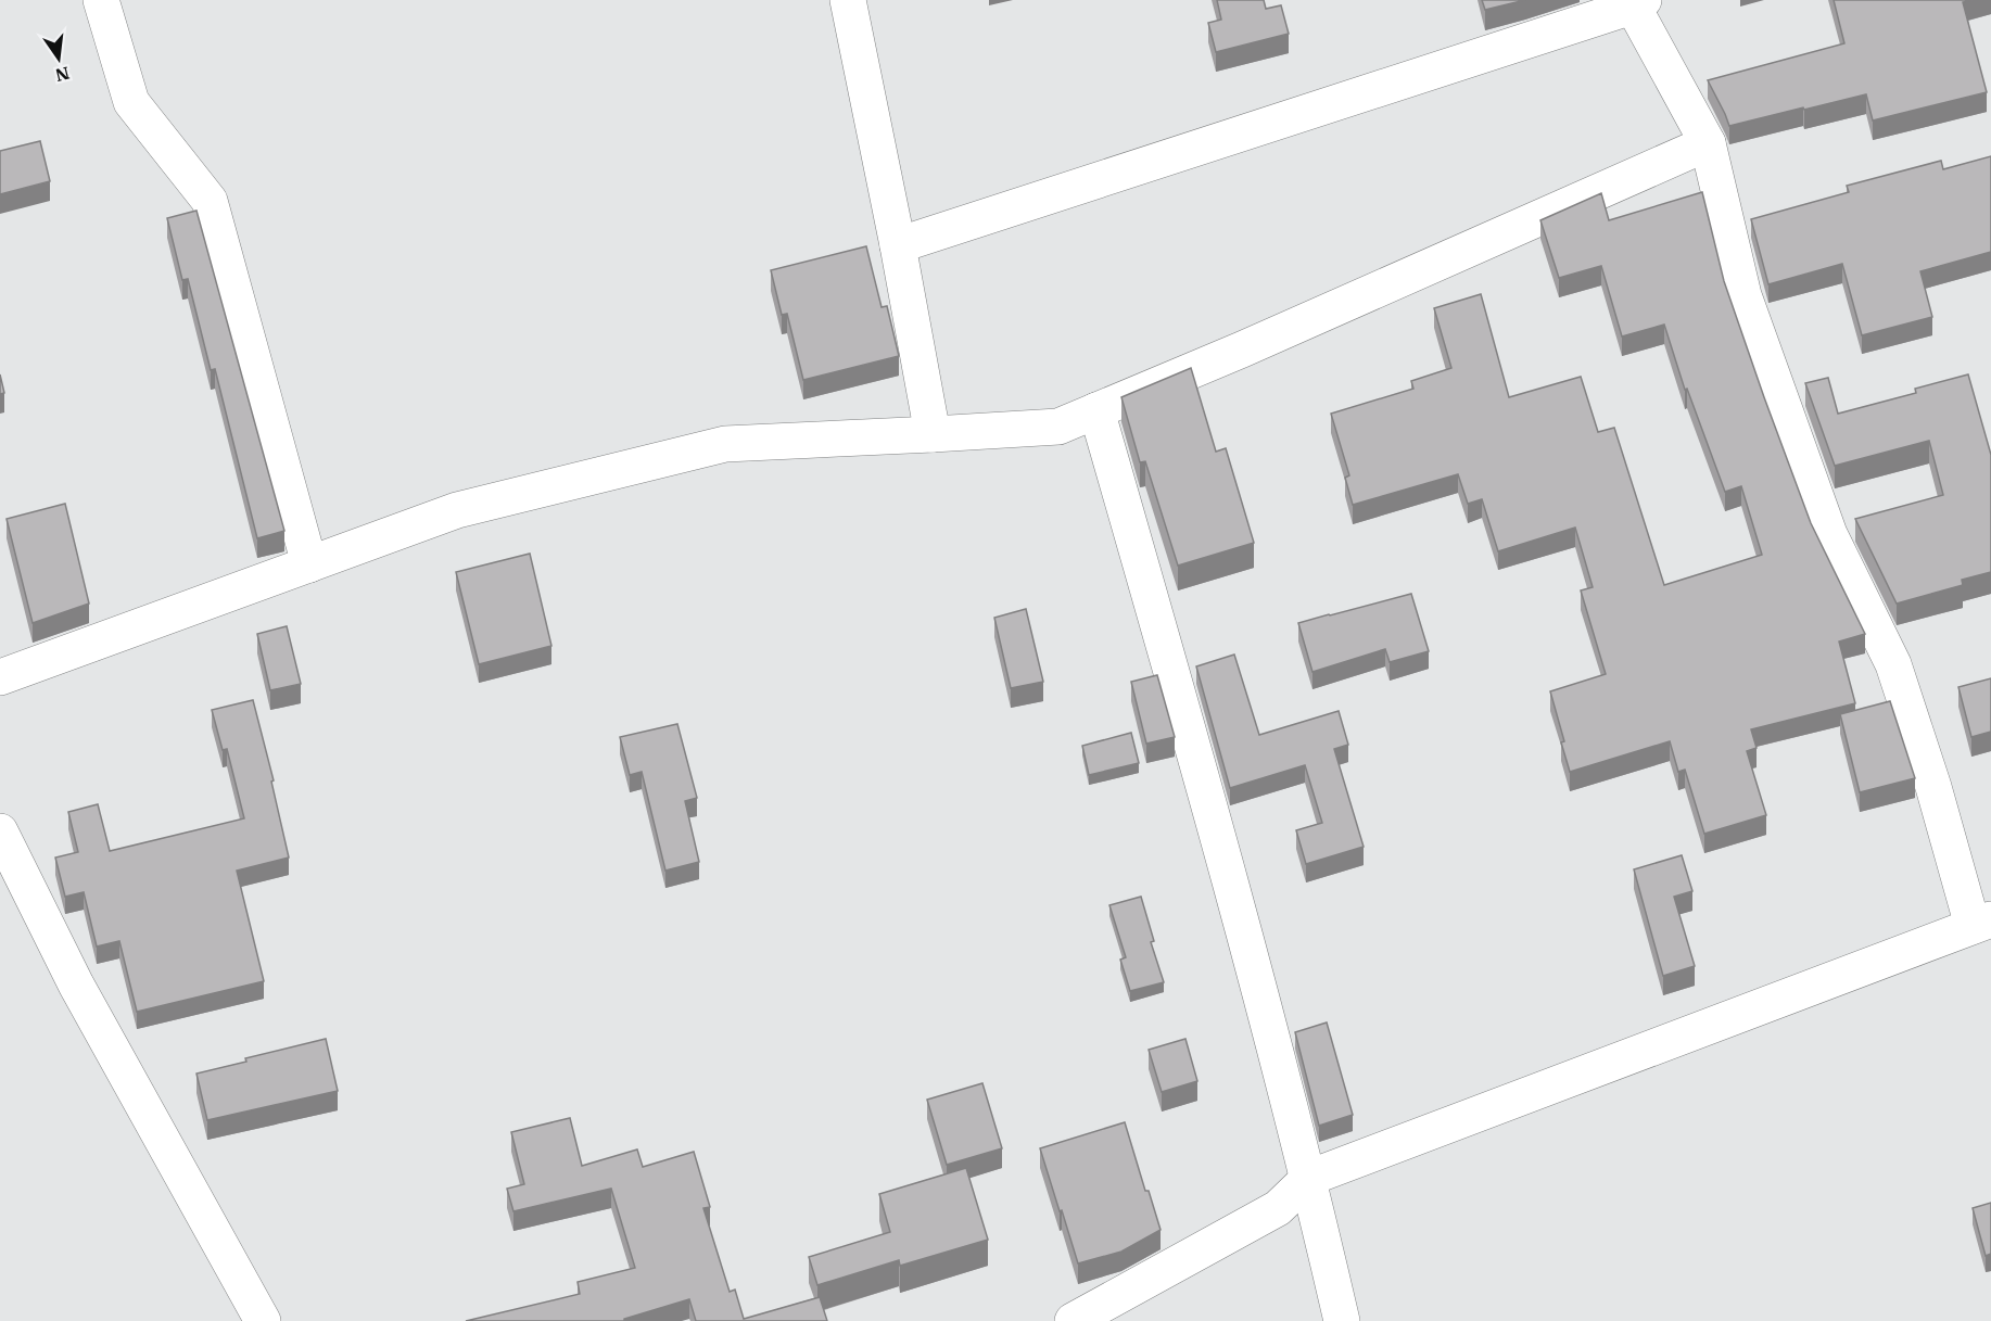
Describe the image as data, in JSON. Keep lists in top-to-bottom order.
{
  "north": "bottom"
}
